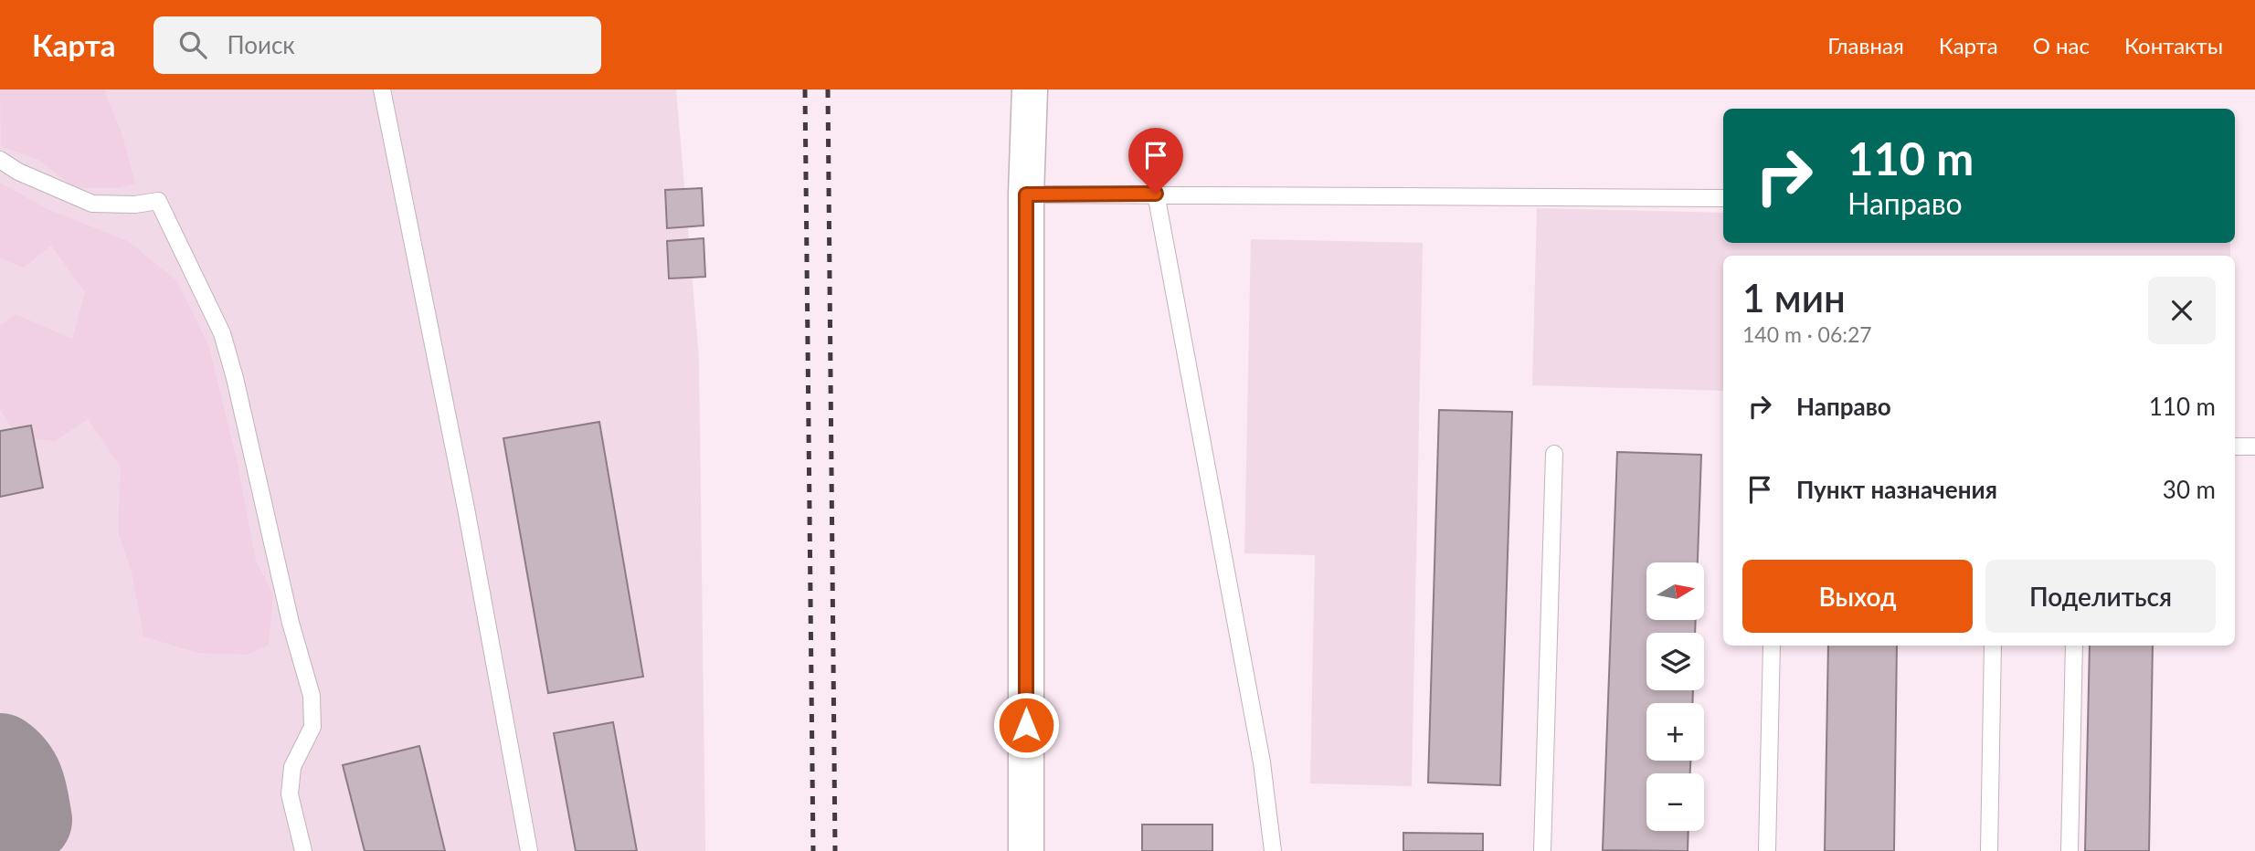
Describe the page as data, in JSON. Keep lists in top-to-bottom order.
{
  "north": "right",
  "page": {
    "header": "Карта",
    "search": "Поиск",
    "nav": [
      "Главная",
      "Карта",
      "О нас",
      "Контакты"
    ],
    "turn": ["110 m", "Направо"],
    "heading": ["1 мин", "140 m · 06:27"],
    "list": [
      {
        "name": "Направо",
        "value": "110 m"
      },
      {
        "name": "Пункт назначения",
        "value": "30 m"
      }
    ],
    "buttons": ["Выход", "Поделиться"],
    "map_buttons": ["+", "−"]
  }
}
